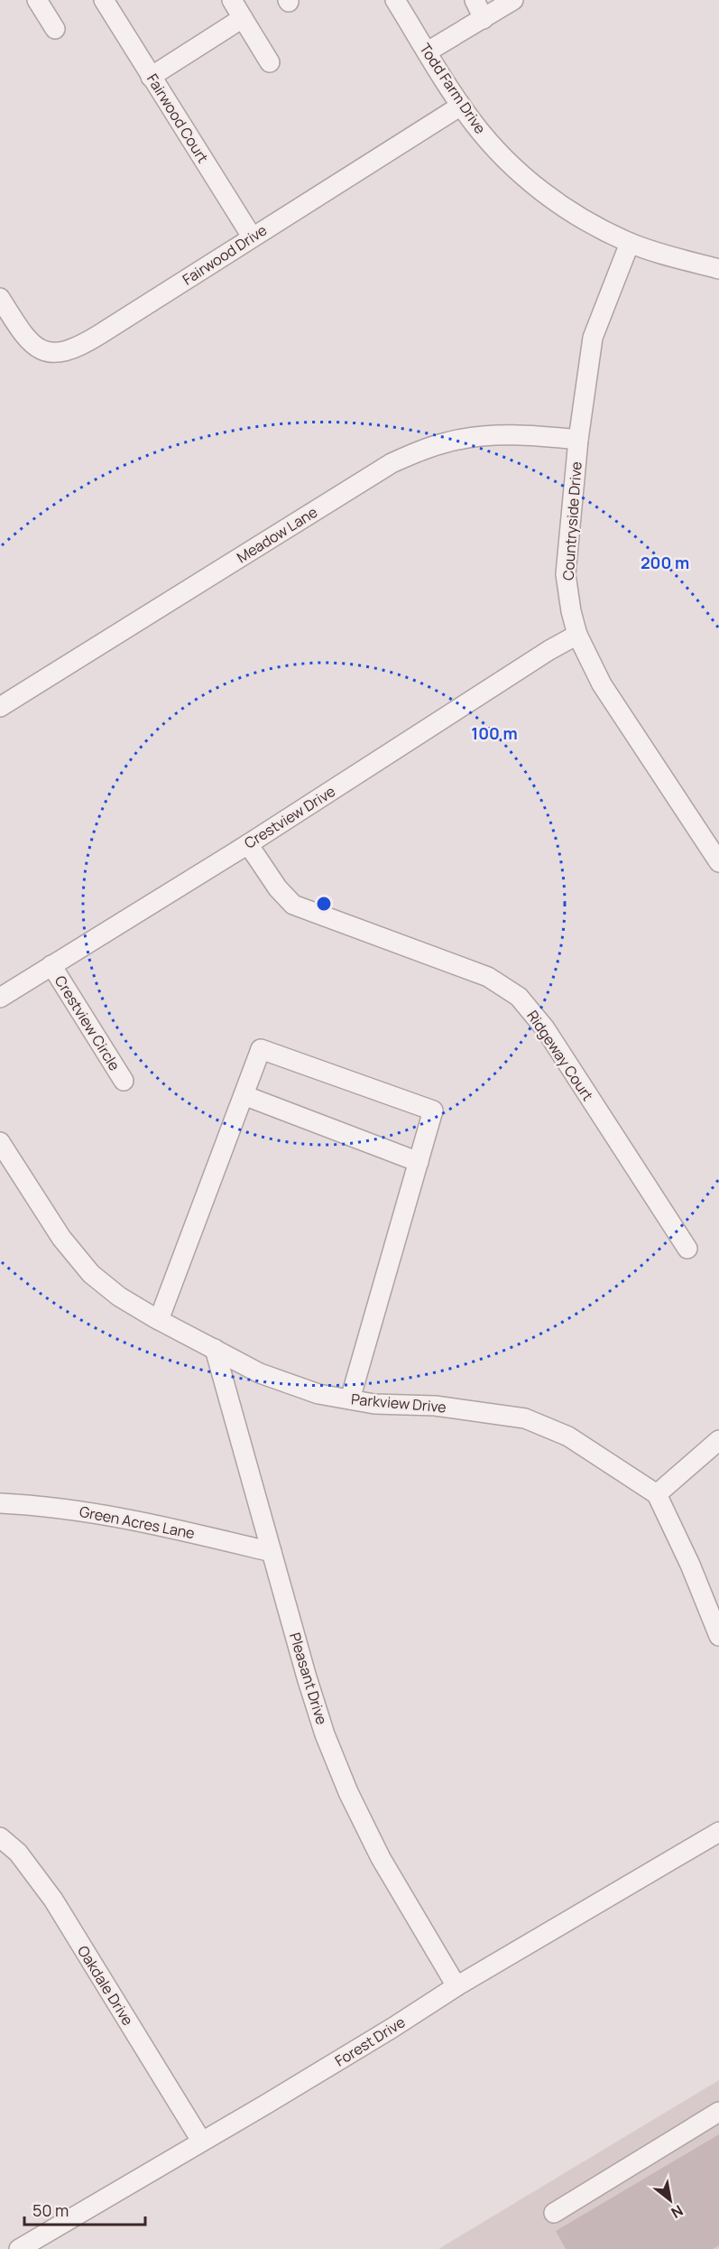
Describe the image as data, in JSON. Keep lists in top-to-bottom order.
{
  "streets": {
    "street": [
      "Todd Farm Drive",
      "Fairwood Court",
      "Fairwood Drive",
      "Countryside Drive",
      "Meadow Lane",
      "Crestview Drive",
      "Crestview Circle",
      "Ridgeway Court",
      "Parkview Drive",
      "Green Acres Lane",
      "Pleasant Drive",
      "Oakdale Drive",
      "Forest Drive"
    ]
  },
  "crossings": [
    ["Todd Farm Drive", "Fairwood Drive"],
    ["Todd Farm Drive", "Countryside Drive"],
    ["Fairwood Court", "Fairwood Drive"],
    ["Countryside Drive", "Meadow Lane"],
    ["Countryside Drive", "Crestview Drive"],
    ["Crestview Drive", "Crestview Circle"],
    ["Crestview Drive", "Ridgeway Court"],
    ["Parkview Drive", "Pleasant Drive"],
    ["Green Acres Lane", "Pleasant Drive"],
    ["Pleasant Drive", "Forest Drive"],
    ["Oakdale Drive", "Forest Drive"]
  ],
  "scale_bar": "50 m",
  "north": "bottom right",
  "rings": ["200 m", "100 m"]
}
